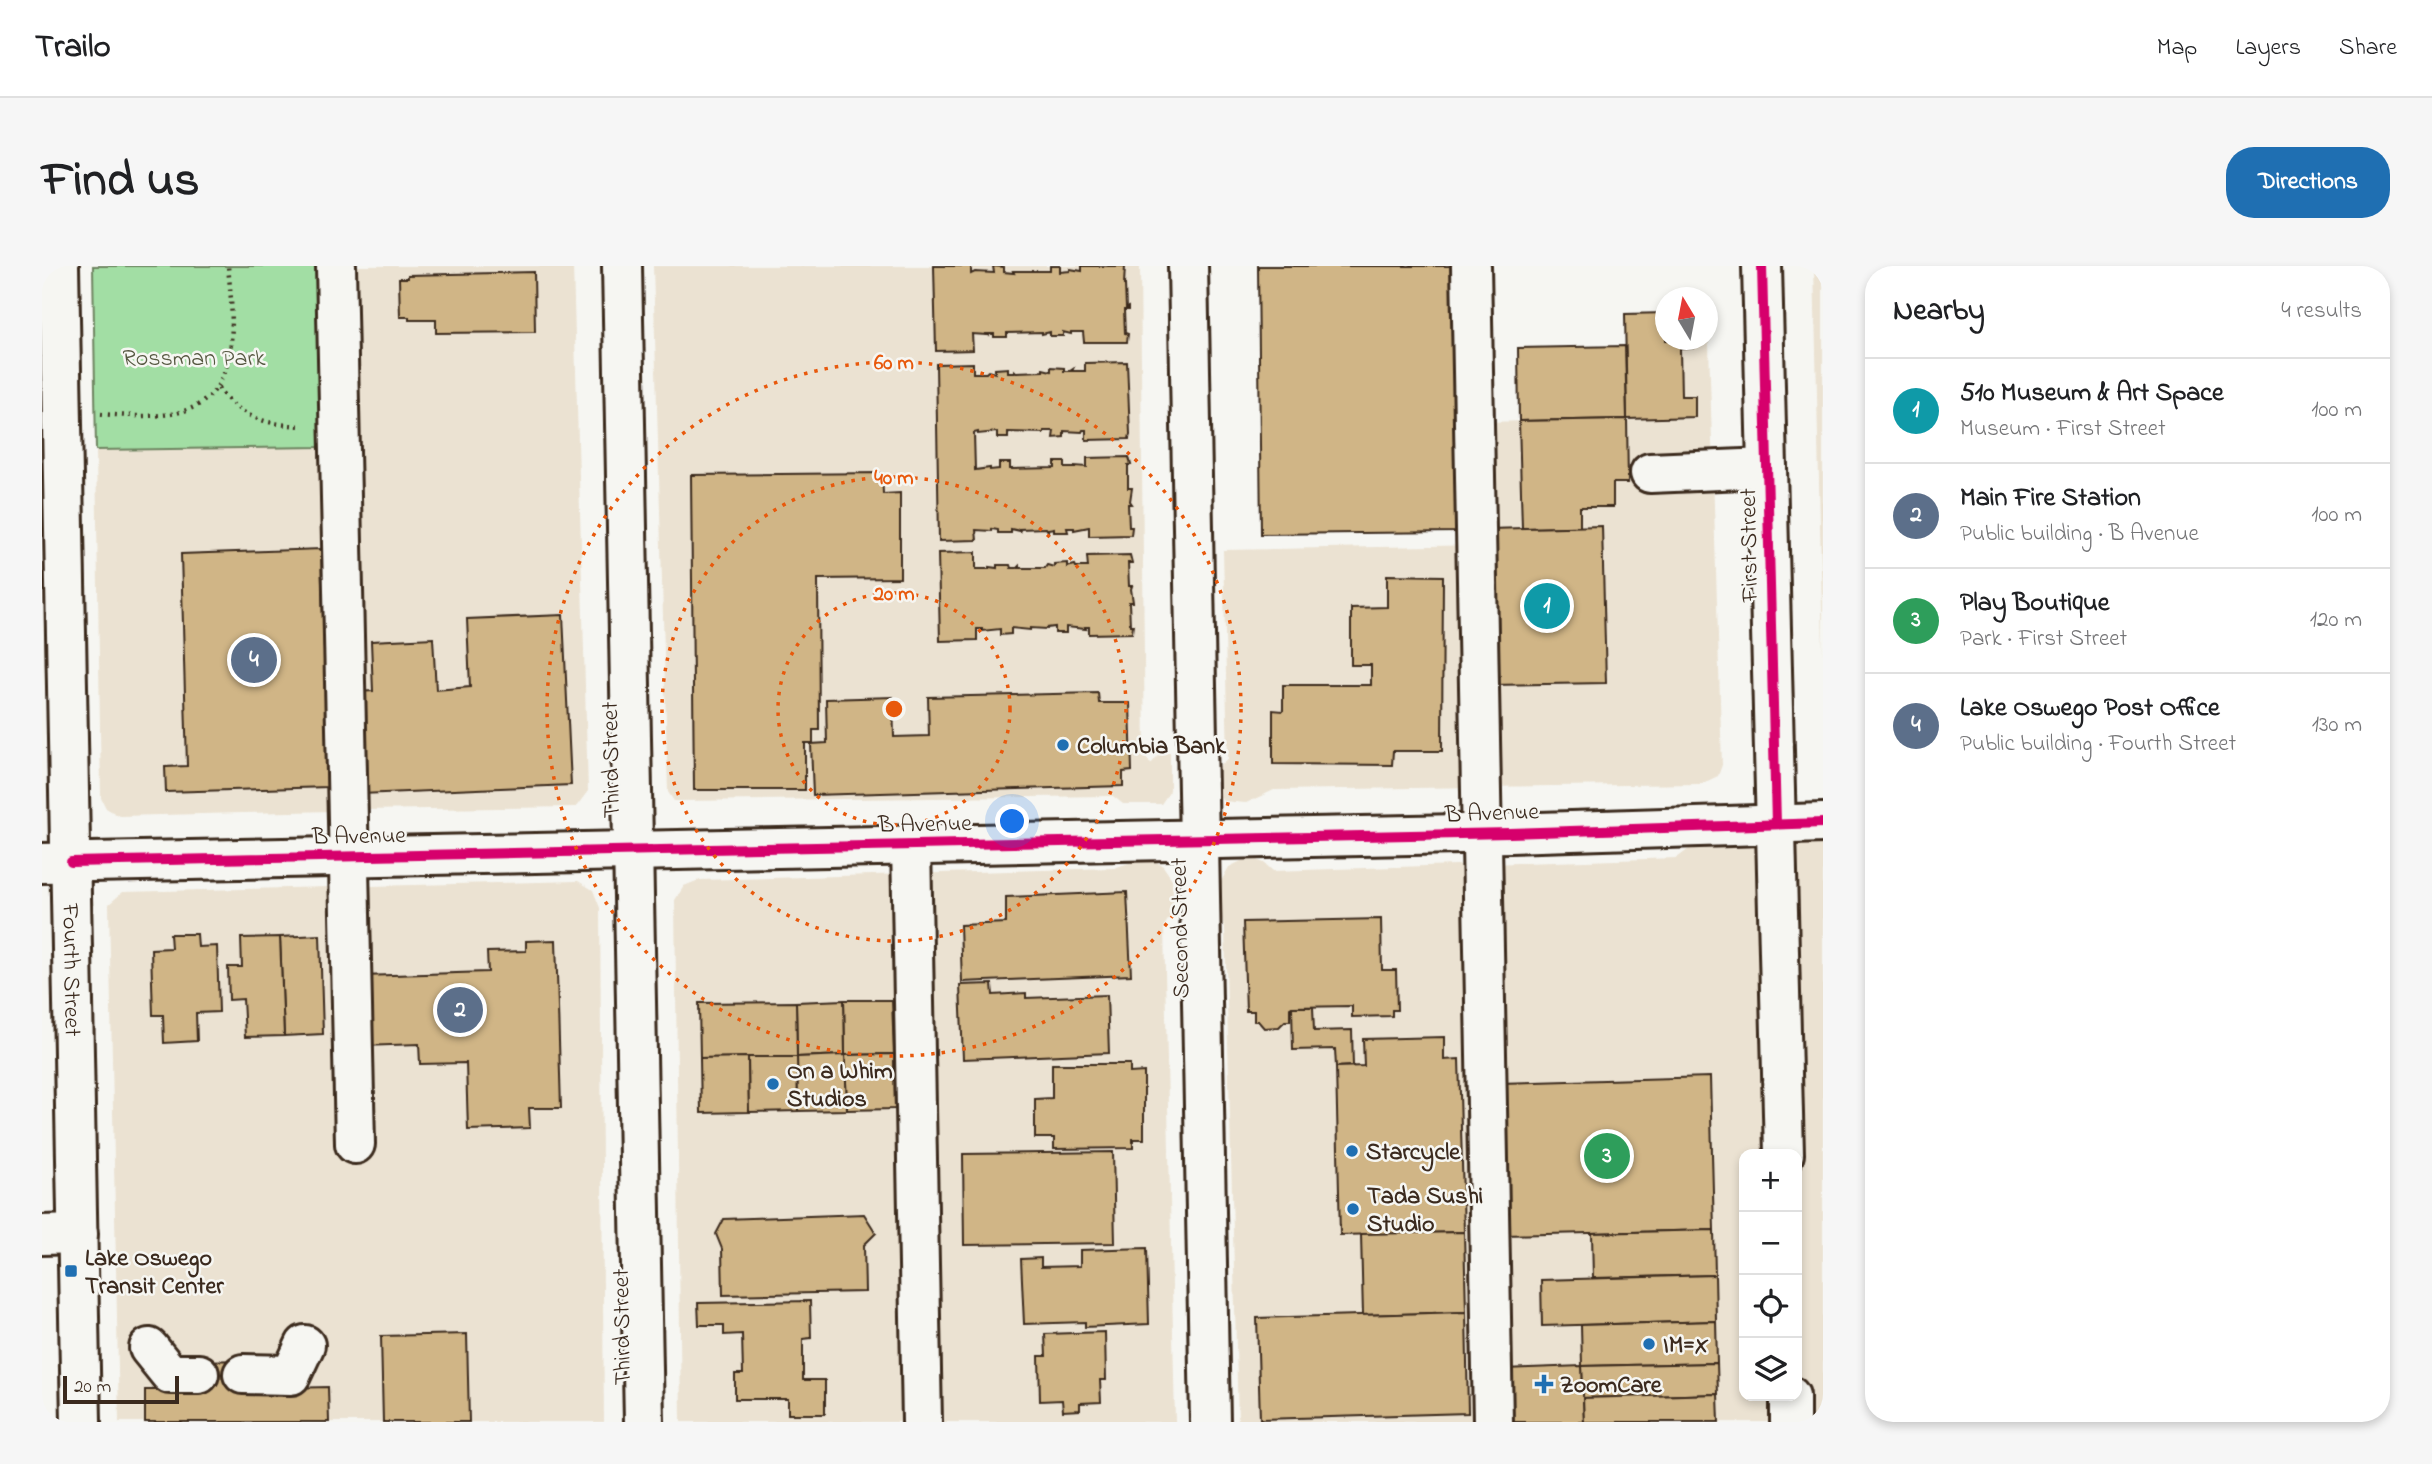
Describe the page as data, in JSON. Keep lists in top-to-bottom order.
{
  "streets": {
    "street": [
      "First Street",
      "Third Street",
      "B Avenue",
      "Second Street",
      "Fourth Street"
    ]
  },
  "crossings": [
    ["First Street", "B Avenue"],
    ["Third Street", "B Avenue"],
    ["B Avenue", "Second Street"],
    ["B Avenue", "Fourth Street"]
  ],
  "parks": ["Rossman Park"],
  "places": {
    "other": [
      "Columbia Bank",
      "On a Whim Studios",
      "Starcycle",
      "Tada Sushi Studio",
      "IM=X"
    ],
    "transit": ["Lake Oswego Transit Center"],
    "health": ["ZoomCare"]
  },
  "scale_bar": "20 m",
  "north": "top",
  "page": {
    "header": "Trailo",
    "nav": ["Map", "Layers", "Share"],
    "title": "Find us",
    "buttons": "Directions",
    "heading": ["Nearby", "4 results"],
    "list": [
      {
        "mark": "1",
        "name": "510 Museum & Art Space",
        "note": "Museum · First Street",
        "value": "100 m"
      },
      {
        "mark": "2",
        "name": "Main Fire Station",
        "note": "Public building · B Avenue",
        "value": "100 m"
      },
      {
        "mark": "3",
        "name": "Play Boutique",
        "note": "Park · First Street",
        "value": "120 m"
      },
      {
        "mark": "4",
        "name": "Lake Oswego Post Office",
        "note": "Public building · Fourth Street",
        "value": "130 m"
      }
    ],
    "pins": [
      "1",
      "4",
      "2",
      "3"
    ],
    "map_buttons": ["+", "−"],
    "scale": "20 m"
  },
  "rings": ["60 m", "40 m", "20 m"]
}
